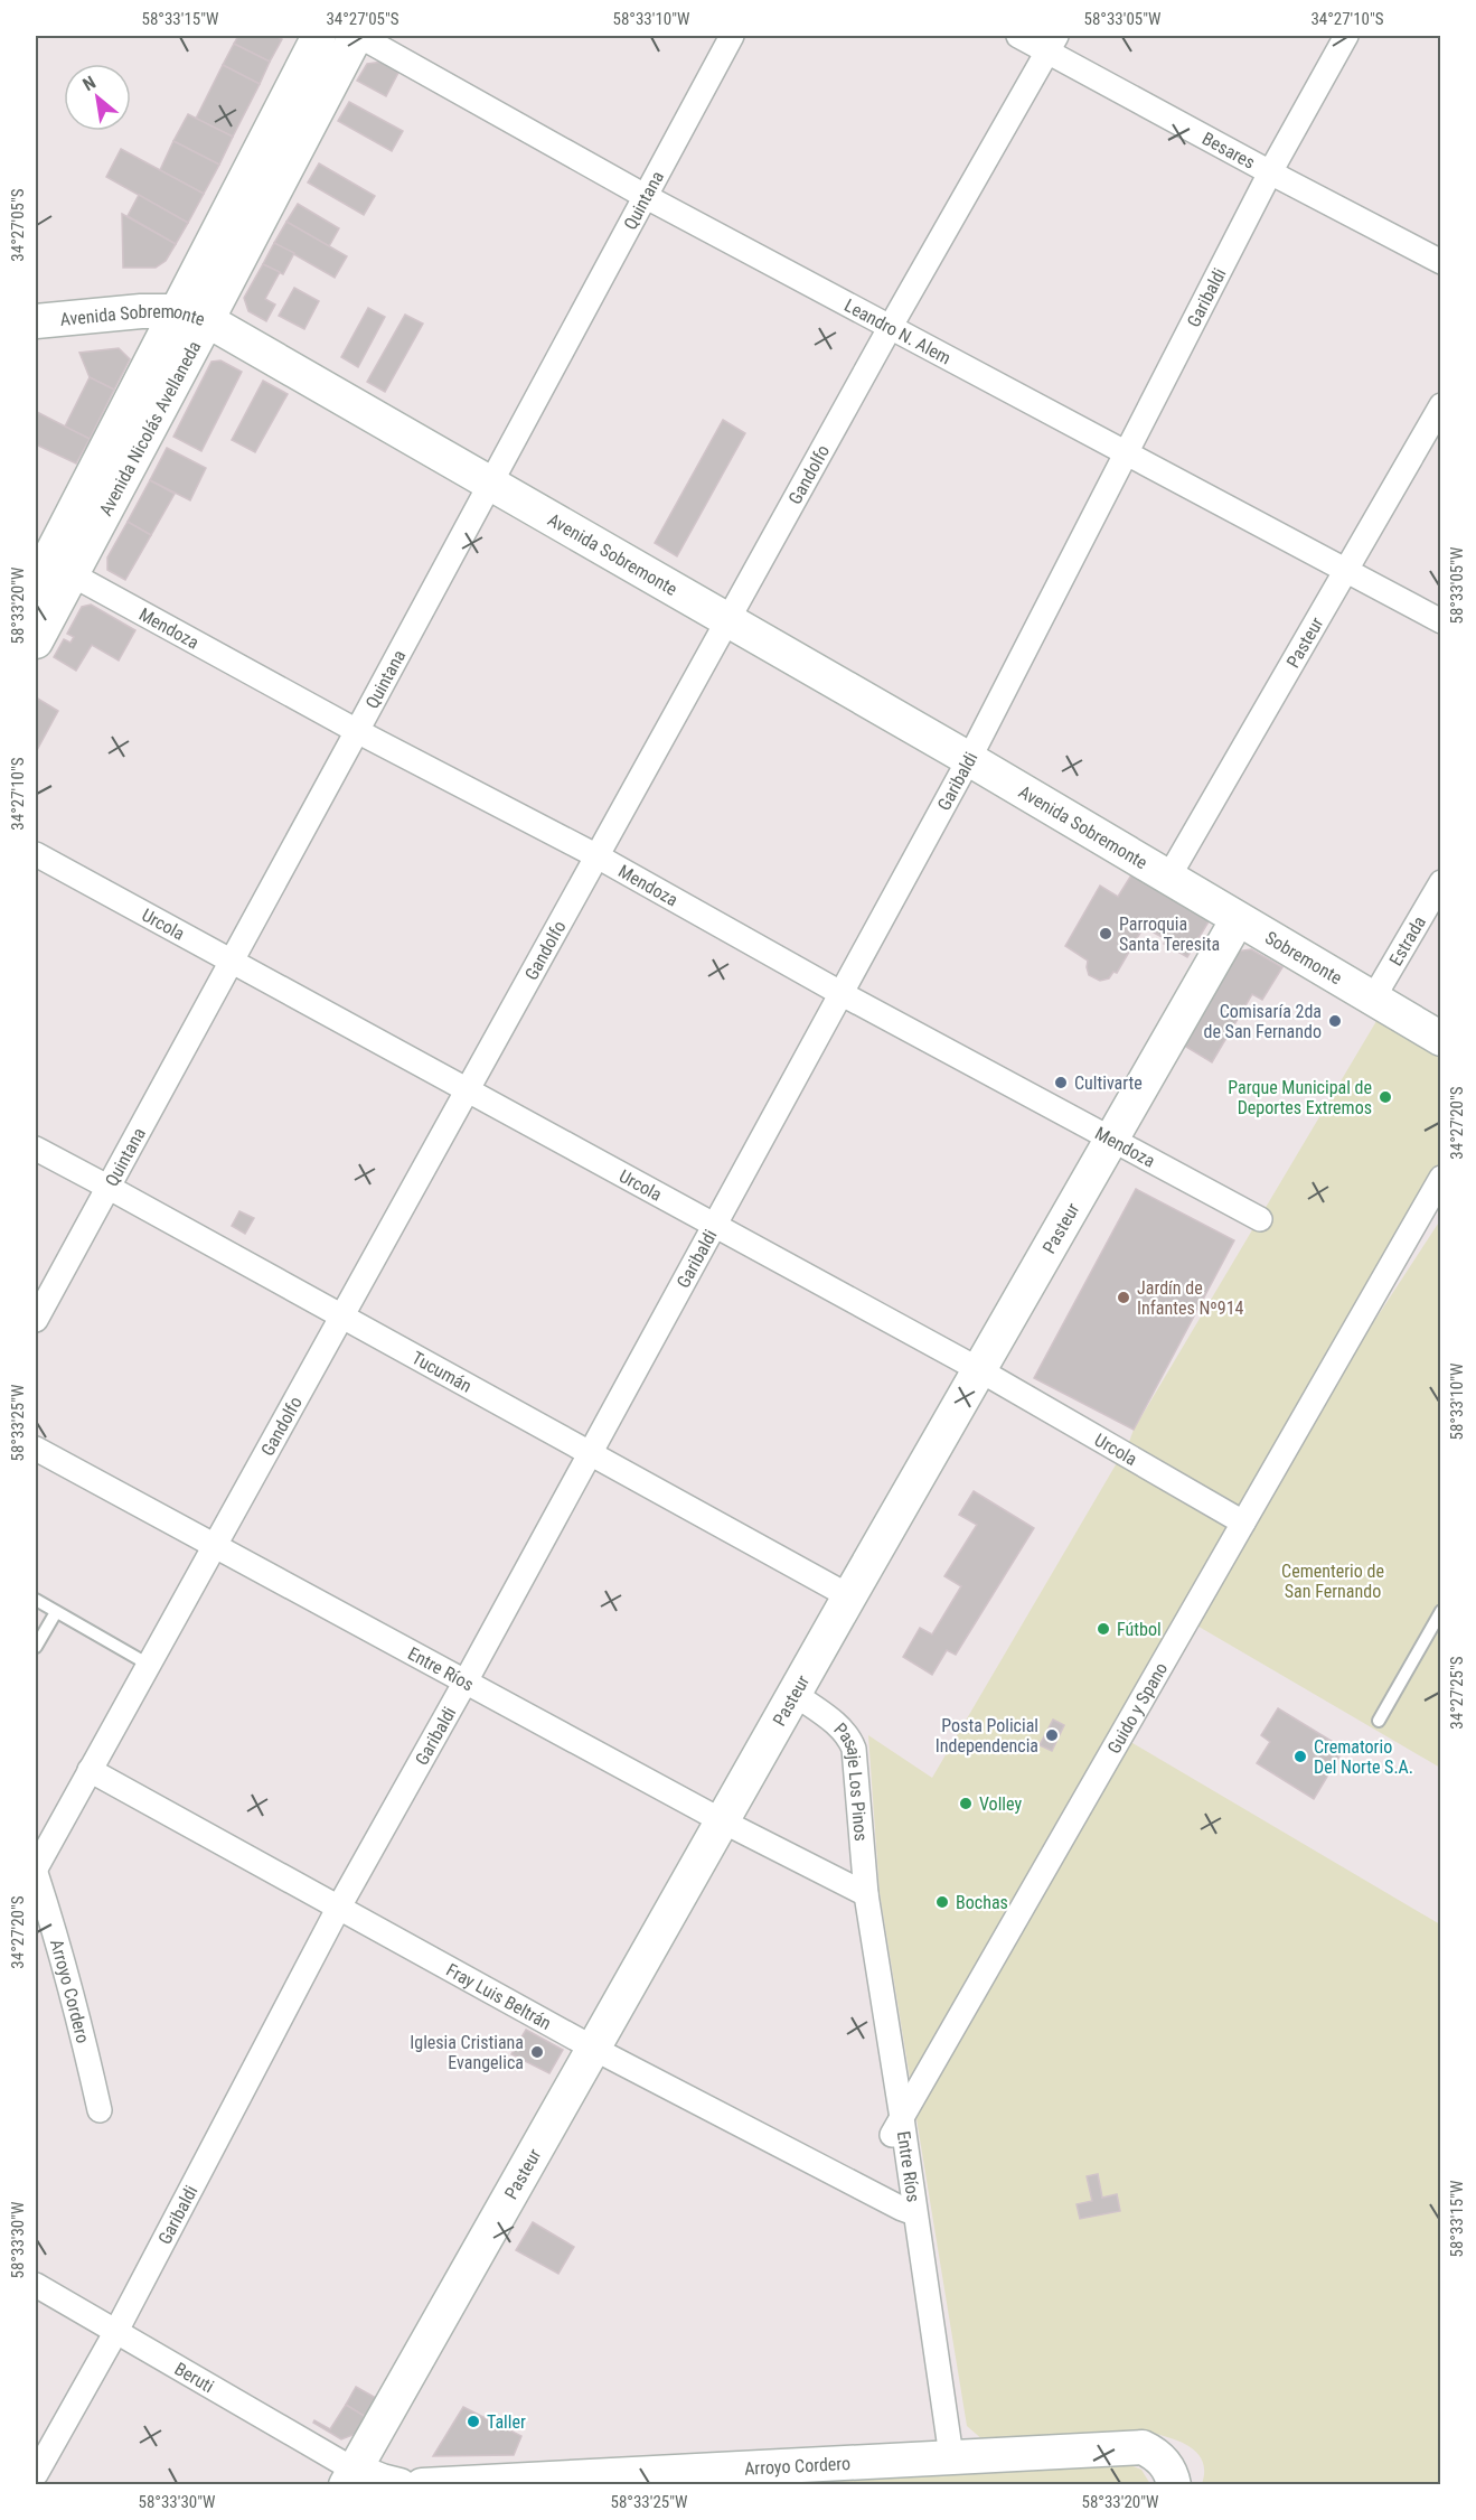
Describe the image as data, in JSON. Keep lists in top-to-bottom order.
{
  "streets": {
    "street": [
      "Besares",
      "Quintana",
      "Garibaldi",
      "Avenida Sobremonte",
      "Leandro N. Alem",
      "Avenida Nicolás Avellaneda",
      "Gandolfo",
      "Mendoza",
      "Pasteur",
      "Urcola",
      "Estrada",
      "Sobremonte",
      "Tucumán",
      "Entre Ríos",
      "Guido y Spano",
      "Pasaje Los Pinos",
      "Arroyo Cordero",
      "Fray Luis Beltrán",
      "Beruti"
    ]
  },
  "crossings": [
    ["Besares", "Garibaldi"],
    ["Besares", "Gandolfo"],
    ["Quintana", "Avenida Sobremonte"],
    ["Quintana", "Leandro N. Alem"],
    ["Quintana", "Mendoza"],
    ["Quintana", "Urcola"],
    ["Quintana", "Tucumán"],
    ["Garibaldi", "Avenida Sobremonte"],
    ["Garibaldi", "Leandro N. Alem"],
    ["Garibaldi", "Mendoza"],
    ["Garibaldi", "Urcola"],
    ["Garibaldi", "Tucumán"],
    ["Garibaldi", "Entre Ríos"],
    ["Garibaldi", "Fray Luis Beltrán"],
    ["Garibaldi", "Beruti"],
    ["Avenida Sobremonte", "Avenida Nicolás Avellaneda"],
    ["Avenida Sobremonte", "Gandolfo"],
    ["Avenida Sobremonte", "Pasteur"],
    ["Avenida Sobremonte", "Sobremonte"],
    ["Leandro N. Alem", "Avenida Nicolás Avellaneda"],
    ["Leandro N. Alem", "Gandolfo"],
    ["Leandro N. Alem", "Pasteur"],
    ["Avenida Nicolás Avellaneda", "Mendoza"],
    ["Gandolfo", "Mendoza"],
    ["Gandolfo", "Urcola"],
    ["Gandolfo", "Tucumán"],
    ["Gandolfo", "Entre Ríos"],
    ["Gandolfo", "Arroyo Cordero"],
    ["Gandolfo", "Fray Luis Beltrán"],
    ["Mendoza", "Pasteur"],
    ["Pasteur", "Urcola"],
    ["Pasteur", "Sobremonte"],
    ["Pasteur", "Tucumán"],
    ["Pasteur", "Entre Ríos"],
    ["Pasteur", "Pasaje Los Pinos"],
    ["Pasteur", "Fray Luis Beltrán"],
    ["Pasteur", "Beruti"],
    ["Urcola", "Guido y Spano"],
    ["Estrada", "Sobremonte"],
    ["Entre Ríos", "Guido y Spano"],
    ["Entre Ríos", "Pasaje Los Pinos"],
    ["Entre Ríos", "Arroyo Cordero"],
    ["Entre Ríos", "Fray Luis Beltrán"]
  ],
  "parks": ["Cementerio de San Fernando"],
  "places": [
    "Parroquia Santa Teresita",
    "Comisaría 2da de San Fernando",
    "Cultivarte",
    "Parque Municipal de Deportes Extremos",
    "Jardín de Infantes Nº914",
    "Fútbol",
    "Posta Policial Independencia",
    "Crematorio Del Norte S.A.",
    "Volley",
    "Bochas",
    "Iglesia Cristiana Evangelica",
    "Taller"
  ],
  "north": "top left",
  "coordinates": [
    "58°33'15\"W",
    "34°27'05\"S",
    "58°33'10\"W",
    "58°33'05\"W",
    "34°27'10\"S",
    "58°33'20\"W",
    "34°27'20\"S",
    "58°33'25\"W",
    "34°27'25\"S",
    "58°33'30\"W"
  ]
}
